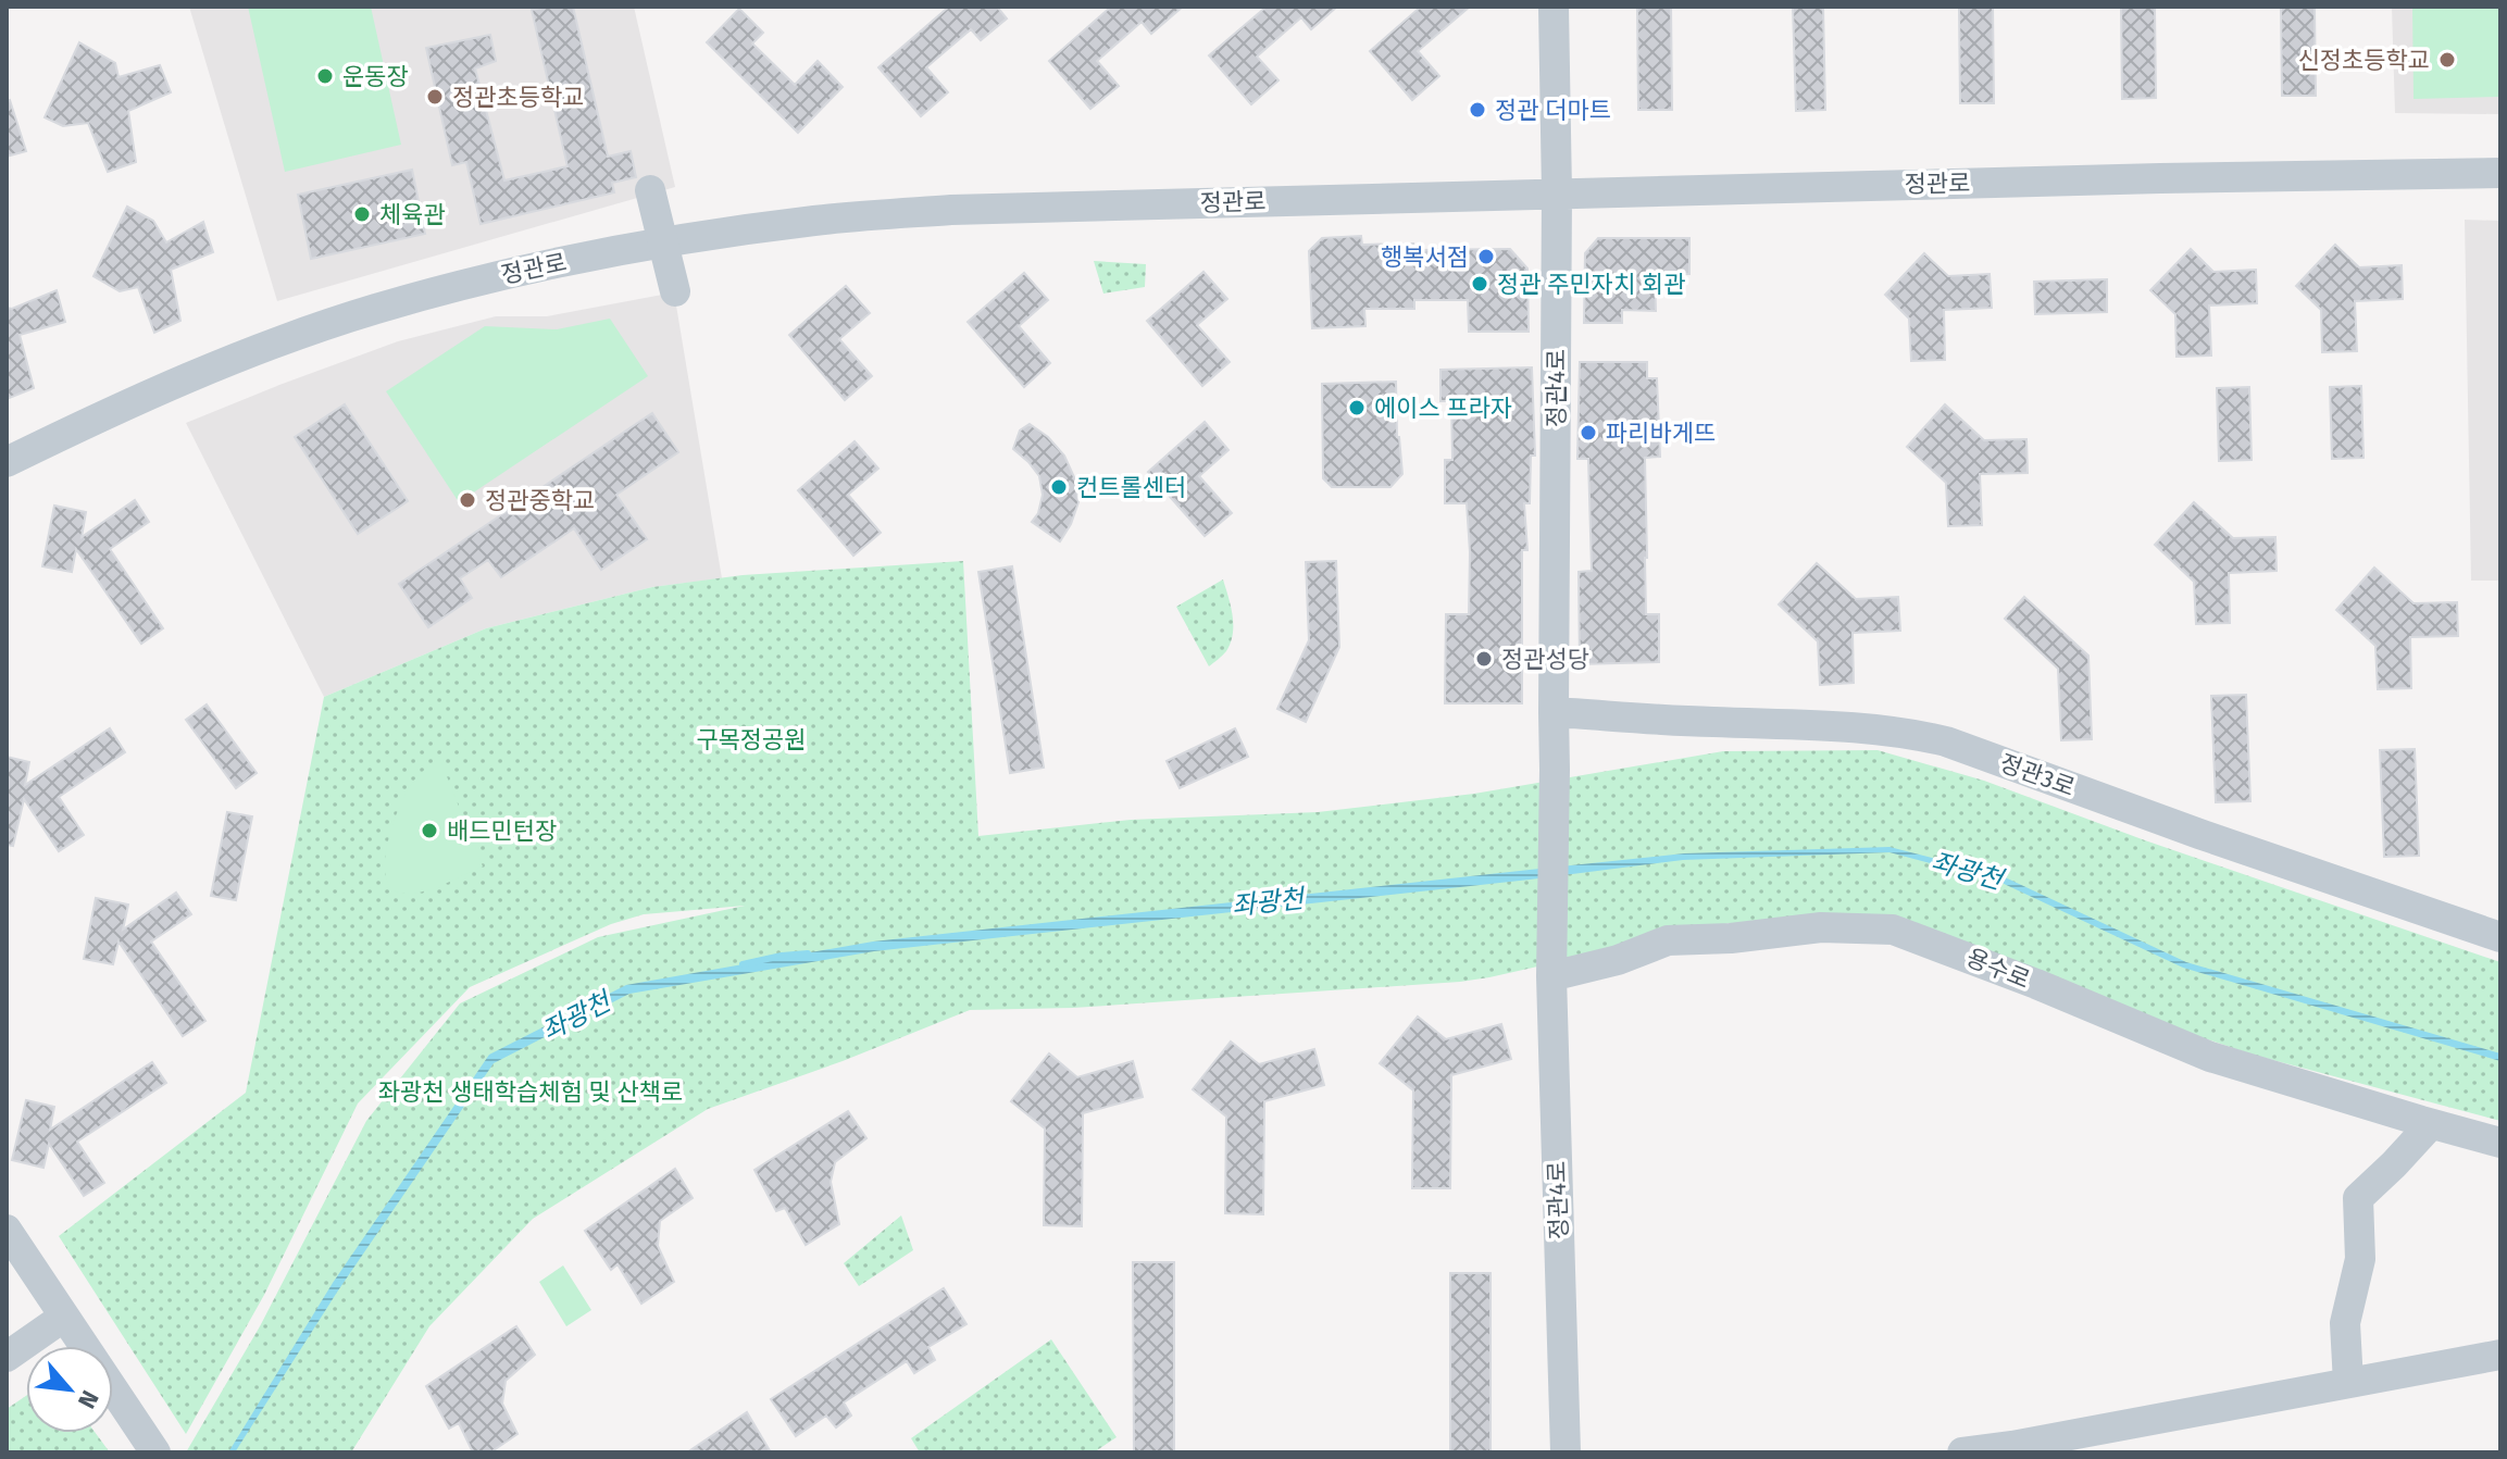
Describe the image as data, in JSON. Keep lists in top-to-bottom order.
{
  "streets": {
    "street": [
      "정관로",
      "정관4로",
      "정관3로",
      "용수로"
    ]
  },
  "crossings": [
    ["정관로", "정관4로"],
    ["정관4로", "정관3로"],
    ["정관4로", "용수로"]
  ],
  "water": ["좌광천"],
  "parks": ["구목정공원", "좌광천 생태학습체험 및 산책로"],
  "places": [
    "신정초등학교",
    "운동장",
    "정관초등학교",
    "정관 더마트",
    "체육관",
    "행복서점",
    "정관 주민자치 회관",
    "에이스 프라자",
    "파리바게뜨",
    "컨트롤센터",
    "정관중학교",
    "정관성당",
    "배드민턴장"
  ],
  "north": "bottom right"
}
